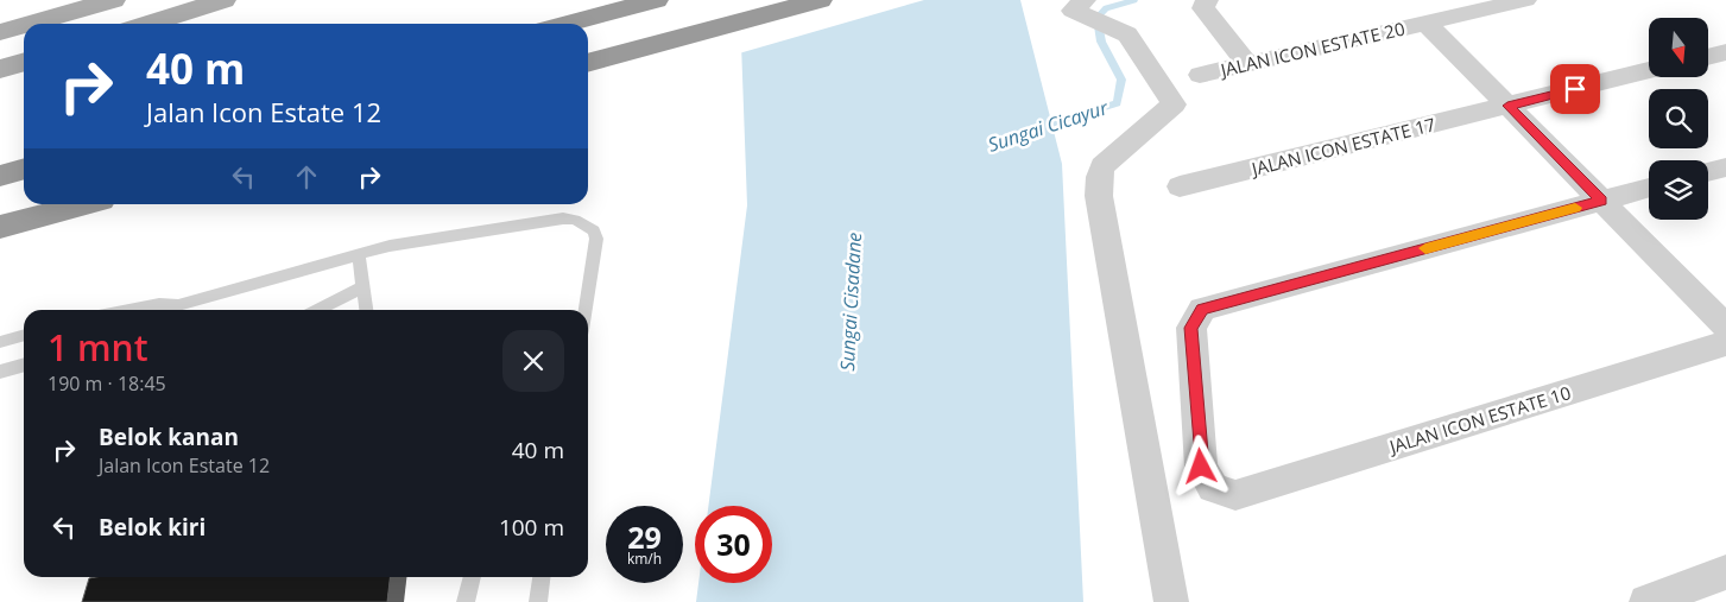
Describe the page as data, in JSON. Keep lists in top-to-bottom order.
{
  "streets": {
    "street": ["JALAN ICON ESTATE 20", "JALAN ICON ESTATE 17", "JALAN ICON ESTATE 10"]
  },
  "water": ["Sungai Cicayur", "Sungai Cisadane"],
  "north": "bottom",
  "page": {
    "turn": ["40 m", "Jalan Icon Estate 12"],
    "heading": ["1 mnt", "190 m · 18:45"],
    "list": [
      {
        "name": "Belok kanan",
        "note": "Jalan Icon Estate 12",
        "value": "40 m"
      },
      {
        "name": "Belok kiri",
        "value": "100 m"
      }
    ],
    "speed": "29 km/h",
    "limit": "30"
  }
}
